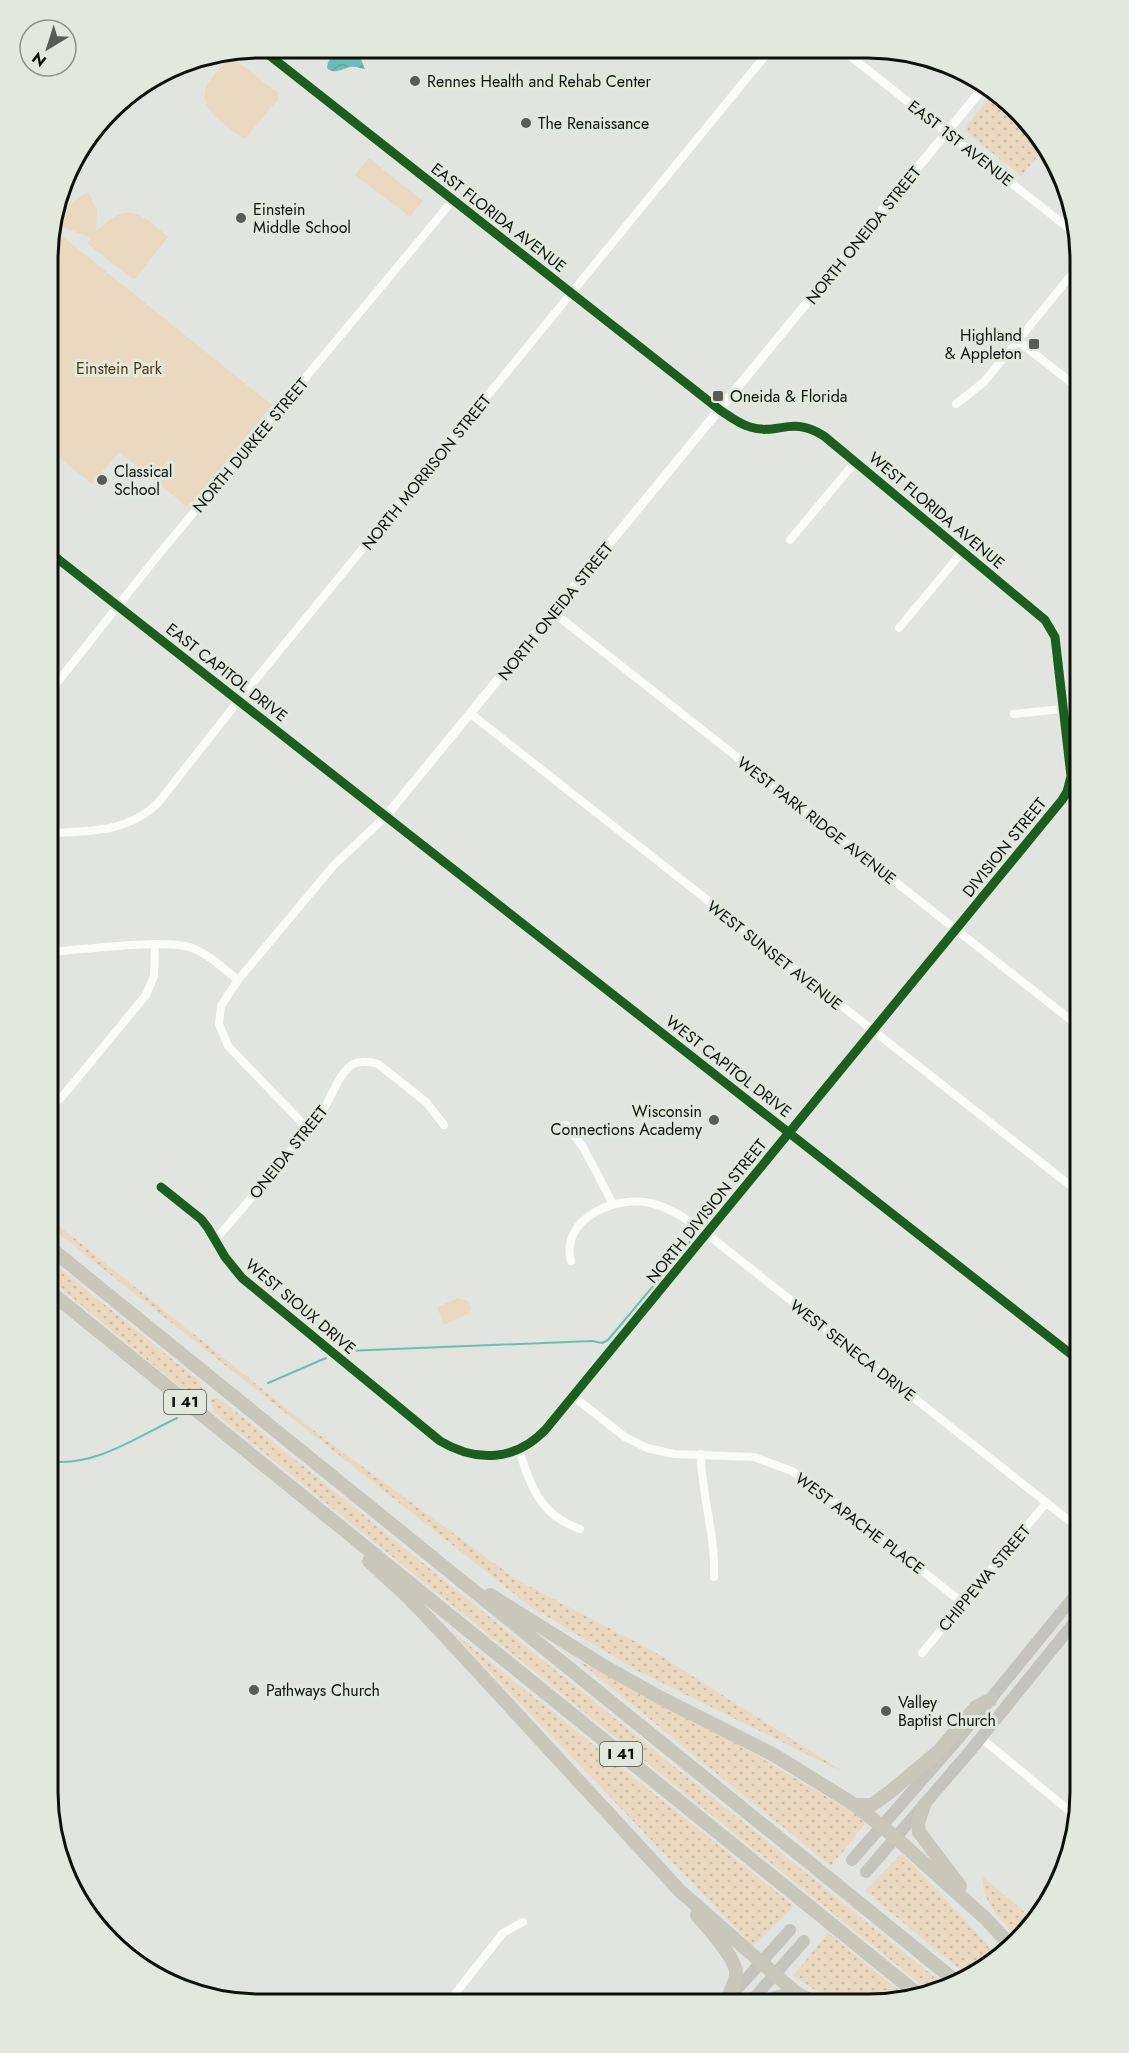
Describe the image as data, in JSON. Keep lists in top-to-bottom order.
{
  "streets": {
    "highway": ["I 41"],
    "street": [
      "EAST 1ST AVENUE",
      "EAST FLORIDA AVENUE",
      "NORTH ONEIDA STREET",
      "NORTH DURKEE STREET",
      "NORTH MORRISON STREET",
      "WEST FLORIDA AVENUE",
      "EAST CAPITOL DRIVE",
      "WEST PARK RIDGE AVENUE",
      "DIVISION STREET",
      "WEST SUNSET AVENUE",
      "WEST CAPITOL DRIVE",
      "ONEIDA STREET",
      "NORTH DIVISION STREET",
      "WEST SIOUX DRIVE",
      "WEST SENECA DRIVE",
      "WEST APACHE PLACE",
      "CHIPPEWA STREET"
    ]
  },
  "crossings": [
    ["EAST 1ST AVENUE", "NORTH ONEIDA STREET"],
    ["EAST FLORIDA AVENUE", "NORTH ONEIDA STREET"],
    ["EAST FLORIDA AVENUE", "NORTH DURKEE STREET"],
    ["EAST FLORIDA AVENUE", "NORTH MORRISON STREET"],
    ["EAST FLORIDA AVENUE", "WEST FLORIDA AVENUE"],
    ["NORTH ONEIDA STREET", "WEST FLORIDA AVENUE"],
    ["NORTH ONEIDA STREET", "EAST CAPITOL DRIVE"],
    ["NORTH ONEIDA STREET", "WEST PARK RIDGE AVENUE"],
    ["NORTH ONEIDA STREET", "WEST SUNSET AVENUE"],
    ["NORTH ONEIDA STREET", "WEST CAPITOL DRIVE"],
    ["NORTH ONEIDA STREET", "ONEIDA STREET"],
    ["NORTH DURKEE STREET", "EAST CAPITOL DRIVE"],
    ["NORTH MORRISON STREET", "EAST CAPITOL DRIVE"],
    ["WEST FLORIDA AVENUE", "DIVISION STREET"],
    ["EAST CAPITOL DRIVE", "WEST CAPITOL DRIVE"],
    ["WEST PARK RIDGE AVENUE", "DIVISION STREET"],
    ["WEST PARK RIDGE AVENUE", "NORTH DIVISION STREET"],
    ["DIVISION STREET", "NORTH DIVISION STREET"],
    ["WEST SUNSET AVENUE", "NORTH DIVISION STREET"],
    ["WEST CAPITOL DRIVE", "NORTH DIVISION STREET"],
    ["ONEIDA STREET", "WEST SIOUX DRIVE"],
    ["NORTH DIVISION STREET", "WEST SIOUX DRIVE"],
    ["NORTH DIVISION STREET", "WEST SENECA DRIVE"],
    ["NORTH DIVISION STREET", "WEST APACHE PLACE"],
    ["WEST SENECA DRIVE", "CHIPPEWA STREET"],
    ["WEST APACHE PLACE", "CHIPPEWA STREET"]
  ],
  "parks": ["Einstein Park"],
  "places": {
    "other": [
      "Rennes Health and Rehab Center",
      "The Renaissance",
      "Einstein Middle School",
      "Classical School",
      "Wisconsin Connections Academy",
      "Pathways Church",
      "Valley Baptist Church"
    ],
    "transit": ["Highland & Appleton", "Oneida & Florida"]
  },
  "north": "bottom left"
}
